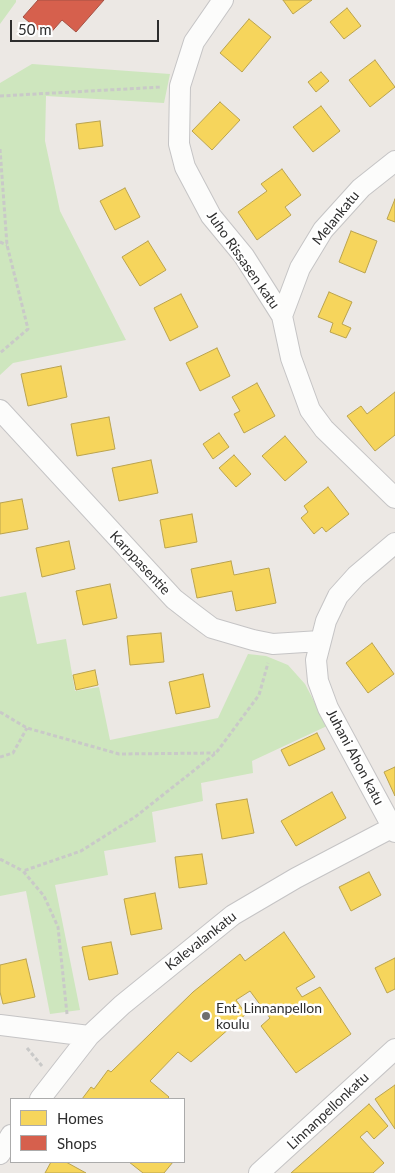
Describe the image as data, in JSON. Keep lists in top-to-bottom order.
{
  "streets": {
    "street": [
      "Melankatu",
      "Juho Rissasen katu",
      "Karppasentie",
      "Juhani Ahon katu",
      "Kalevalankatu",
      "Linnanpellonkatu"
    ]
  },
  "crossings": [
    ["Melankatu", "Juho Rissasen katu"],
    ["Karppasentie", "Juhani Ahon katu"],
    ["Juhani Ahon katu", "Kalevalankatu"]
  ],
  "places": ["Ent. Linnanpellon koulu"],
  "legend": ["Homes", "Shops"],
  "scale_bar": "50 m"
}
